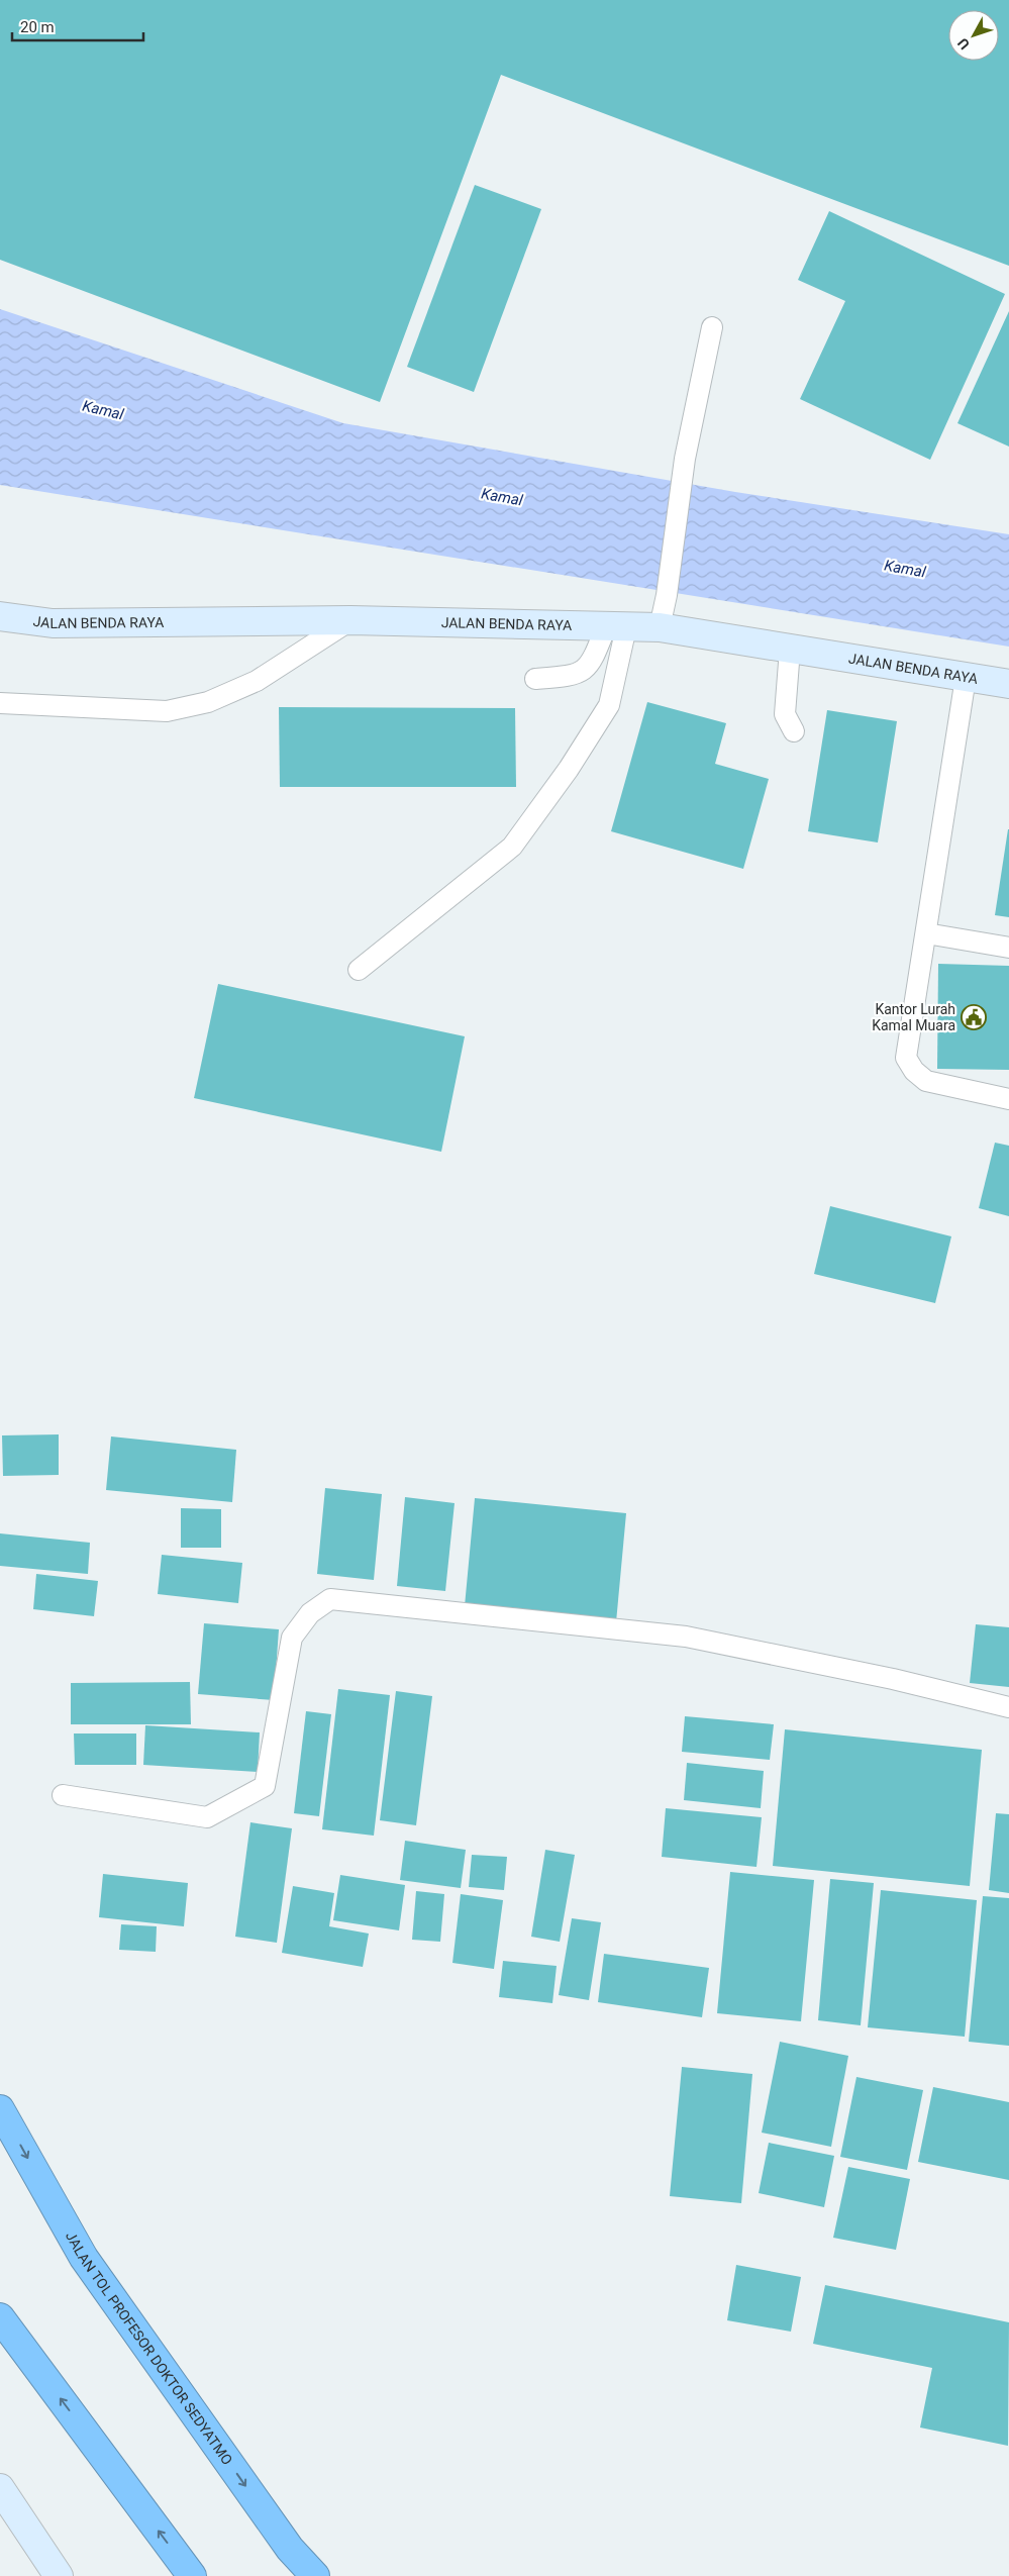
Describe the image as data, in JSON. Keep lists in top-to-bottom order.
{
  "streets": {
    "highway": ["JALAN TOL PROFESOR DOKTOR SEDYATMO"],
    "main road": ["JALAN BENDA RAYA"]
  },
  "water": ["Kamal"],
  "places": {
    "public building": ["Kantor Lurah Kamal Muara"]
  },
  "scale_bar": "20 m",
  "north": "bottom left"
}
